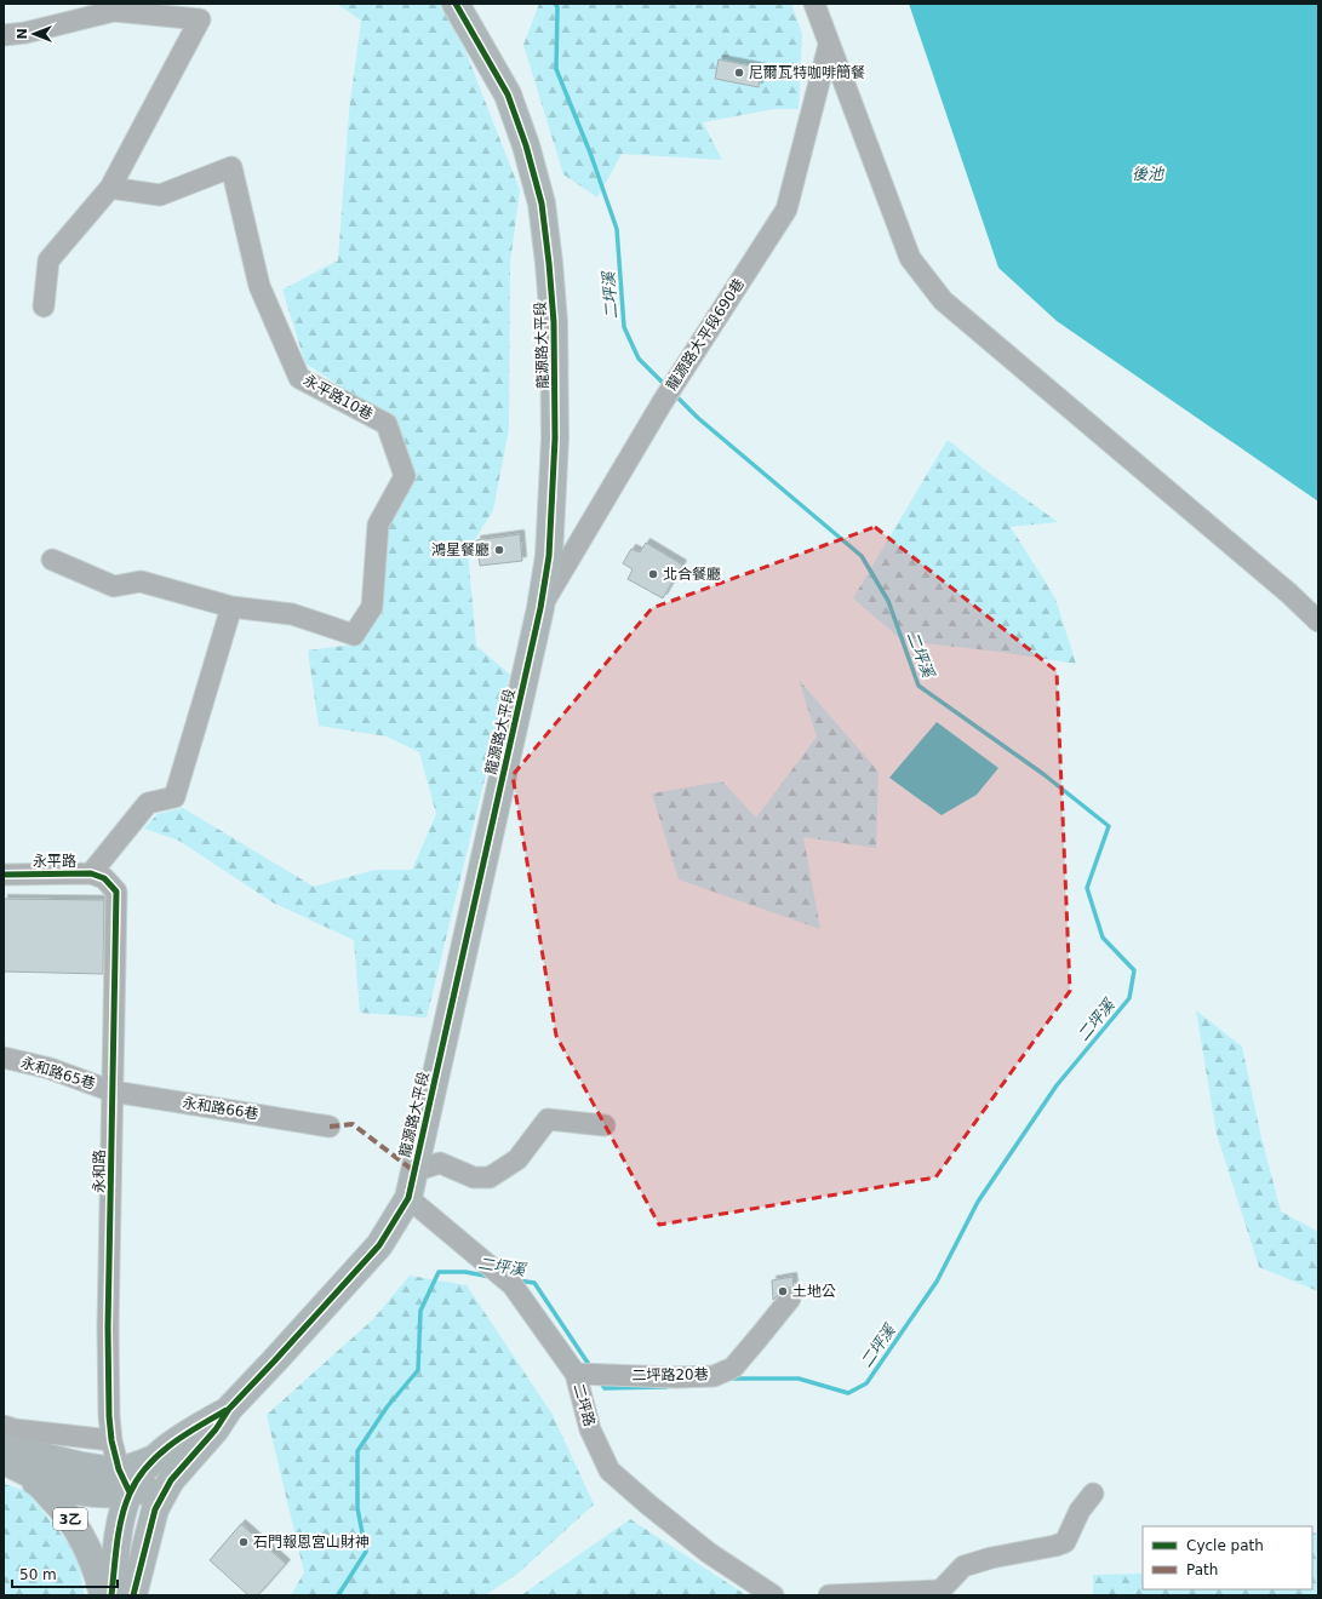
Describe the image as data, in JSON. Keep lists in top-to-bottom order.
{
  "streets": {
    "main road": ["龍源路大平段", "3乙"],
    "street": [
      "龍源路大平段690巷",
      "永平路10巷",
      "永平路",
      "永和路65巷",
      "永和路66巷",
      "永和路",
      "二坪路20巷",
      "二坪路"
    ]
  },
  "crossings": [
    ["龍源路大平段690巷", "龍源路大平段"],
    ["龍源路大平段", "永和路"],
    ["龍源路大平段", "二坪路"],
    ["龍源路大平段", "3乙"],
    ["永平路", "永和路"],
    ["永和路65巷", "永和路66巷"],
    ["永和路65巷", "永和路"],
    ["永和路66巷", "永和路"],
    ["永和路", "3乙"],
    ["二坪路20巷", "二坪路"]
  ],
  "water": ["後池", "二坪溪"],
  "places": [
    "尼爾瓦特咖啡簡餐",
    "鴻星餐廳",
    "北合餐廳",
    "土地公",
    "石門報恩宮山財神"
  ],
  "legend": ["Cycle path", "Path"],
  "scale_bar": "50 m",
  "north": "left"
}
